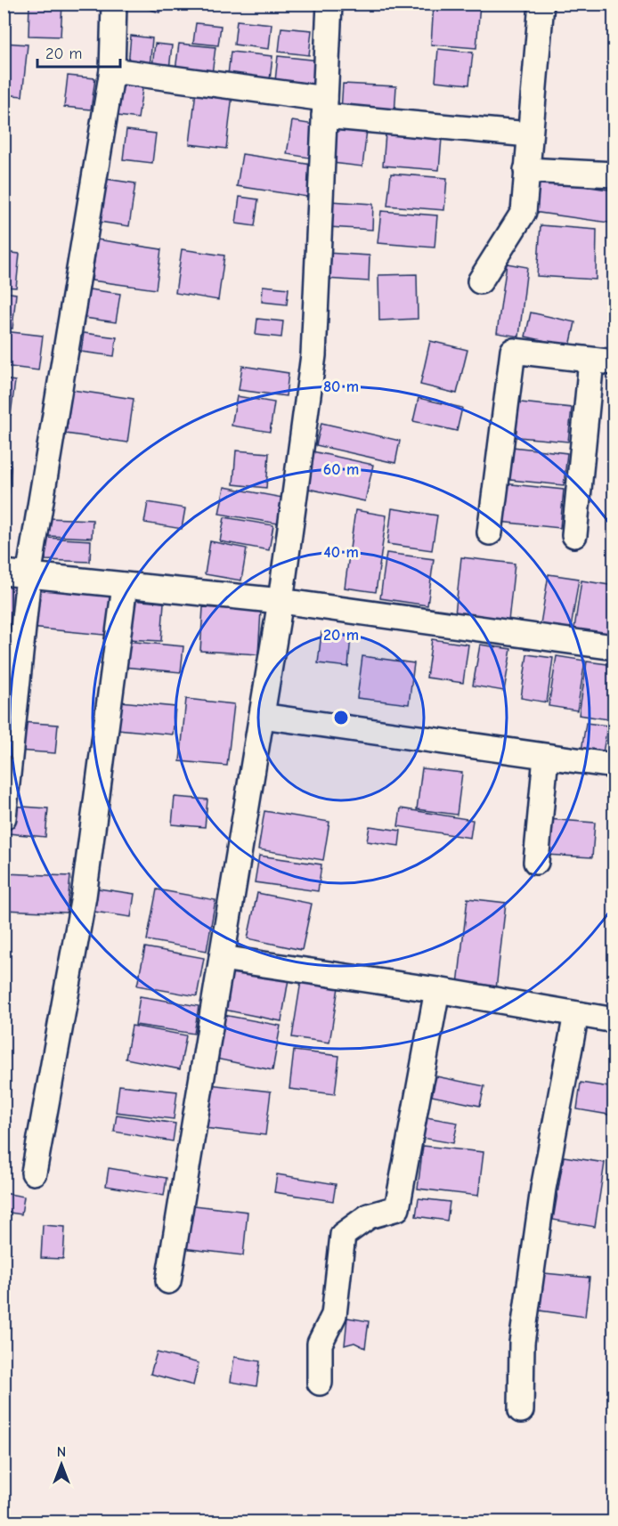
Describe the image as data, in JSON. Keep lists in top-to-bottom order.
{
  "scale_bar": "20 m",
  "north": "top",
  "rings": [
    "80 m",
    "60 m",
    "40 m",
    "20 m"
  ]
}
